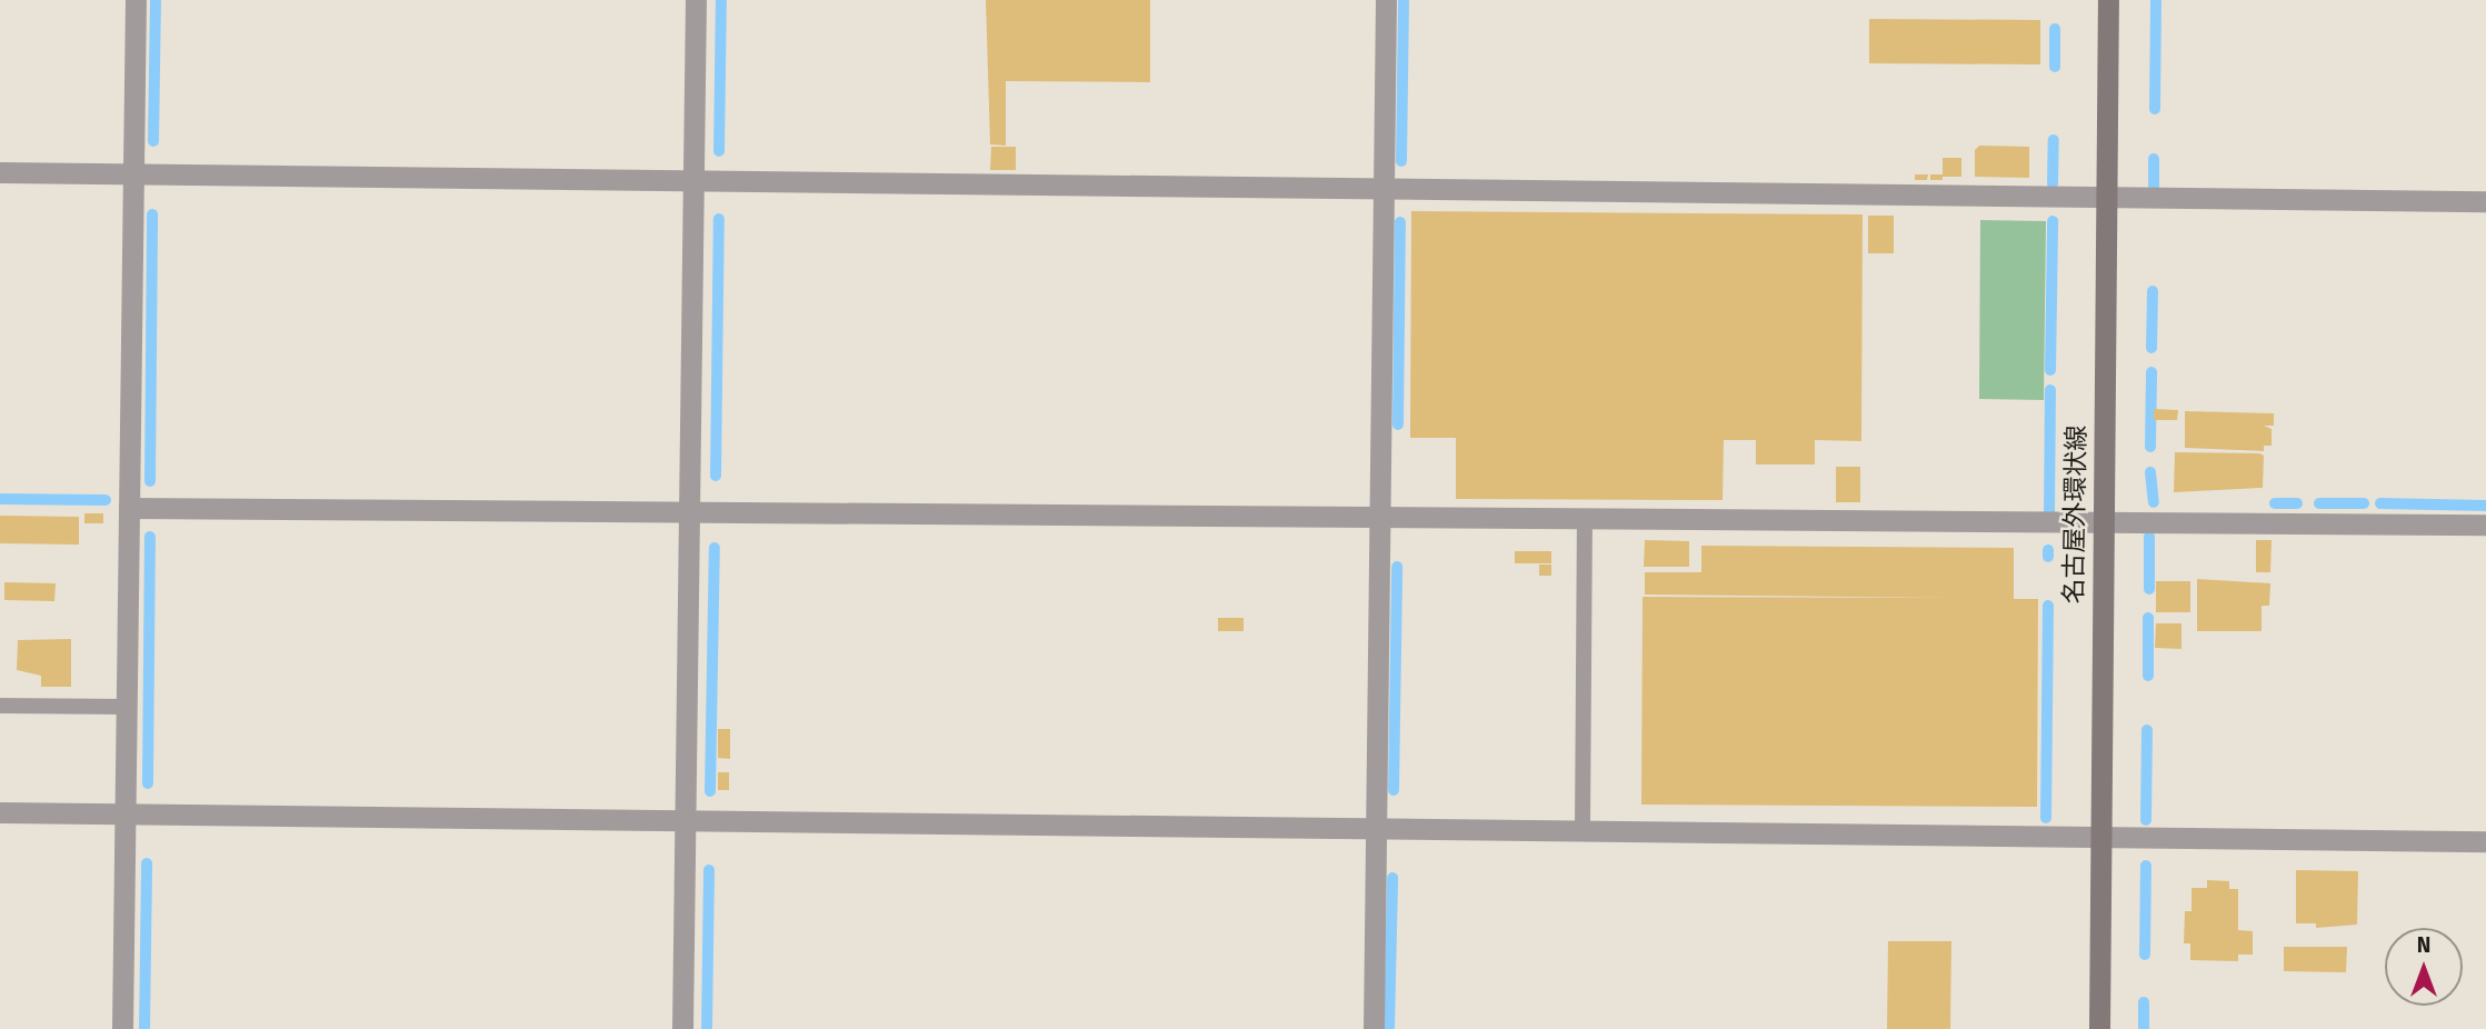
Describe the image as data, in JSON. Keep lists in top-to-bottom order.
{
  "streets": {
    "main road": ["名古屋外環状線"]
  },
  "north": "top"
}
